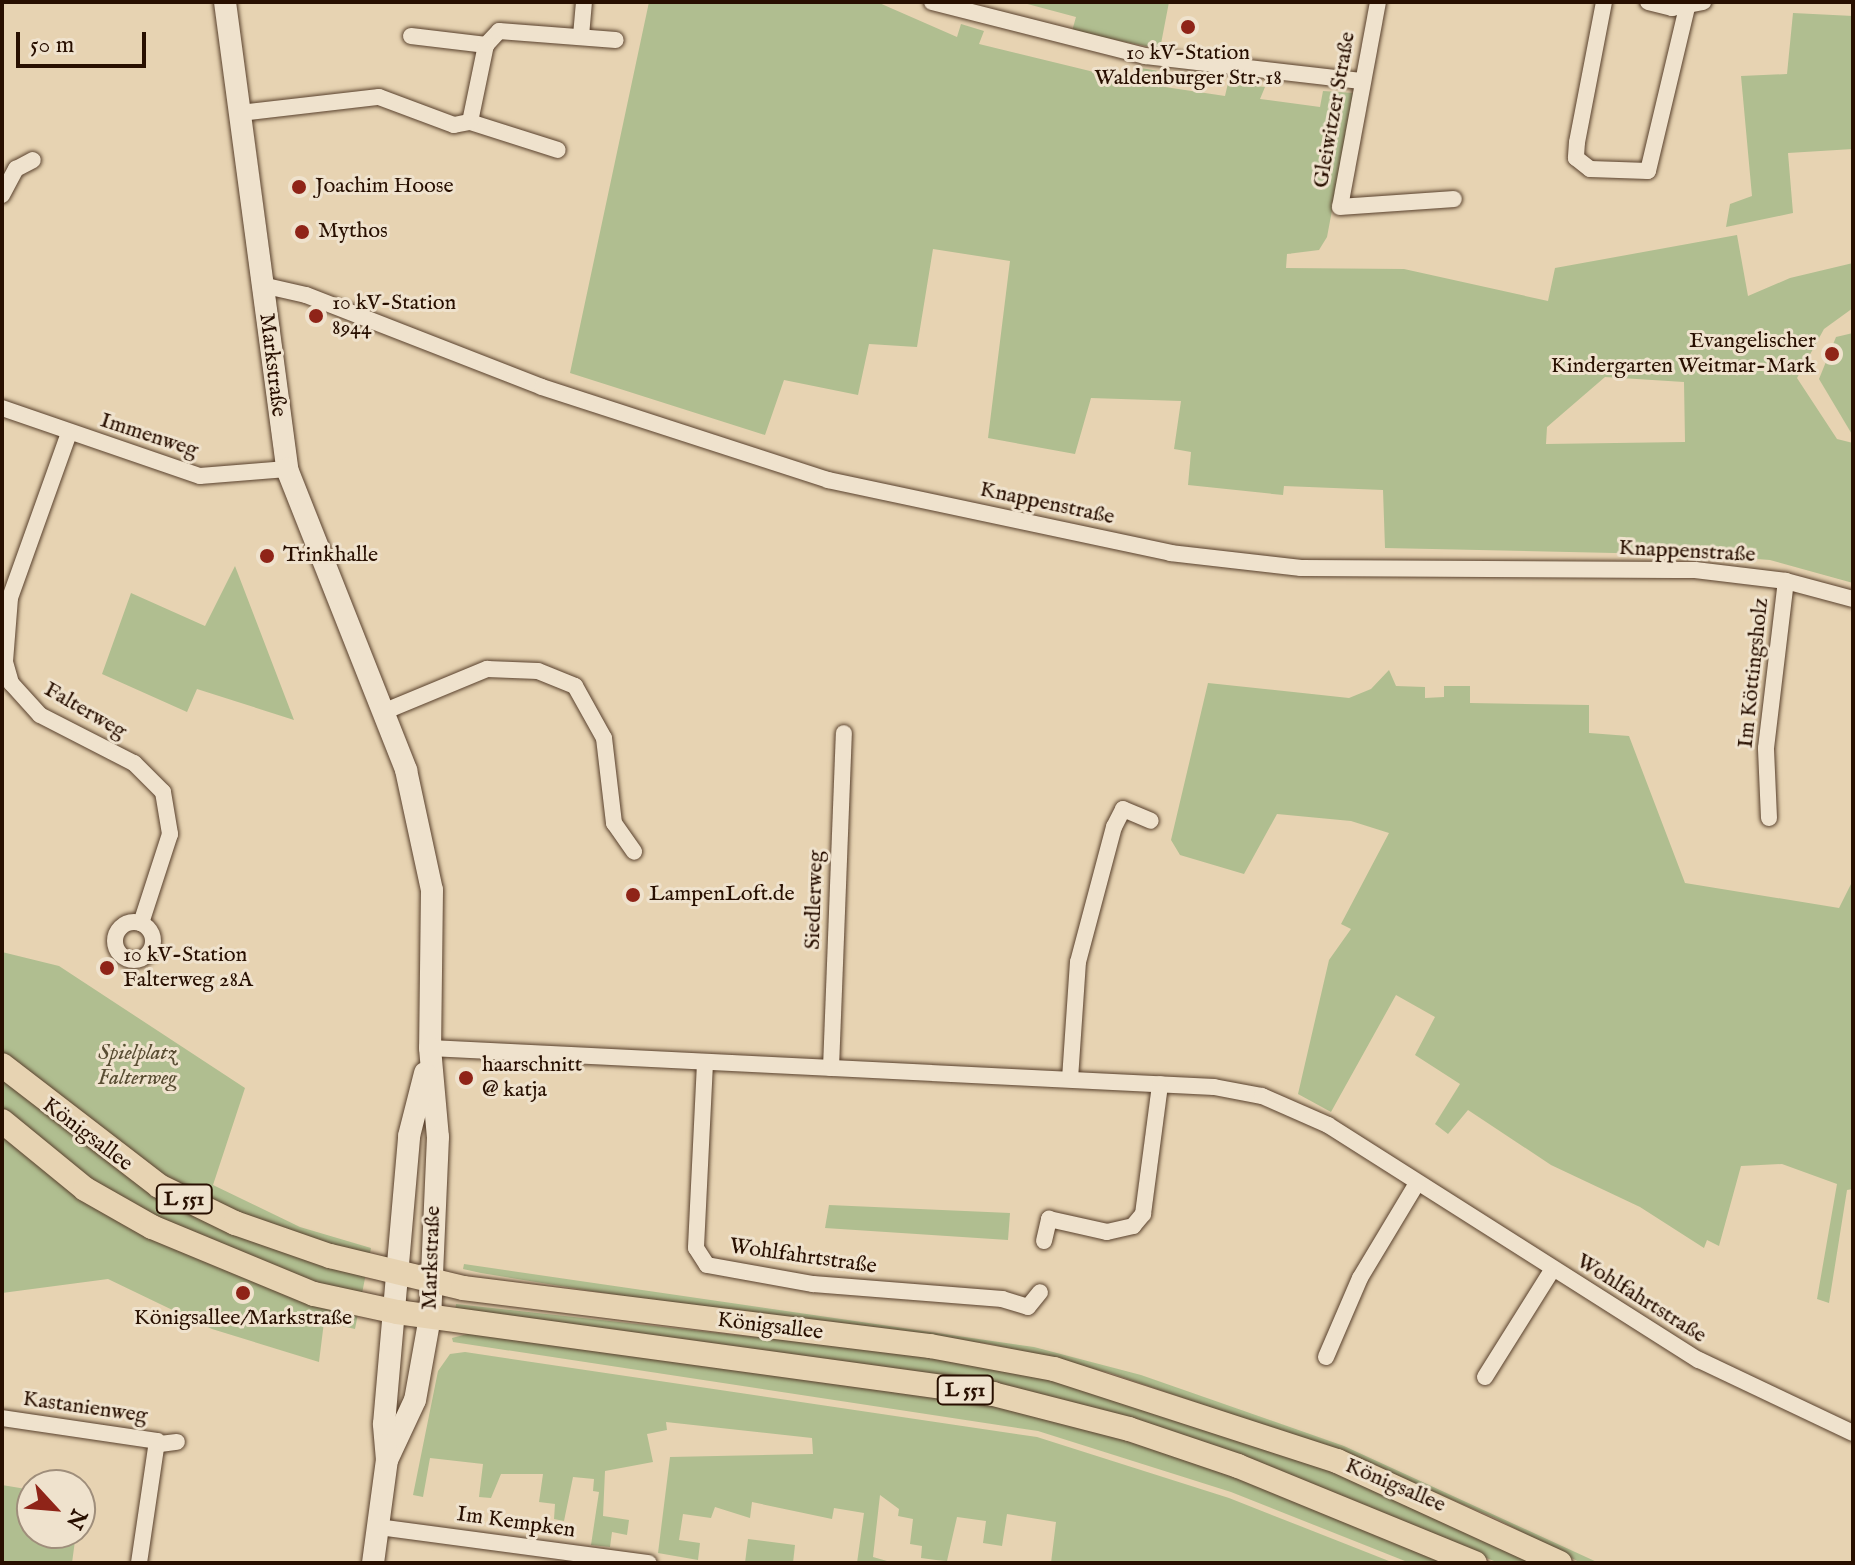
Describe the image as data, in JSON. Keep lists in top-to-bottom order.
{
  "streets": {
    "main road": ["Markstraße", "Königsallee", "L 551"],
    "street": [
      "Gleiwitzer Straße",
      "Immenweg",
      "Knappenstraße",
      "Im Köttingsholz",
      "Falterweg",
      "Siedlerweg",
      "Wohlfahrtstraße",
      "Kastanienweg",
      "Im Kempken"
    ]
  },
  "crossings": [
    ["Markstraße", "Immenweg"],
    ["Markstraße", "Knappenstraße"],
    ["Markstraße", "Königsallee"],
    ["Markstraße", "Wohlfahrtstraße"],
    ["Markstraße", "Im Kempken"],
    ["Immenweg", "Falterweg"],
    ["Knappenstraße", "Im Köttingsholz"],
    ["Siedlerweg", "Wohlfahrtstraße"]
  ],
  "parks": ["Spielplatz Falterweg"],
  "places": [
    "10 kV-Station Waldenburger Str. 18",
    "Joachim Hoose",
    "Mythos",
    "10 kV-Station 8944",
    "Evangelischer Kindergarten Weitmar-Mark",
    "Trinkhalle",
    "LampenLoft.de",
    "10 kV-Station Falterweg 28A",
    "haarschnitt @ katja",
    "Königsallee/Markstraße"
  ],
  "scale_bar": "50 m",
  "north": "bottom right"
}
